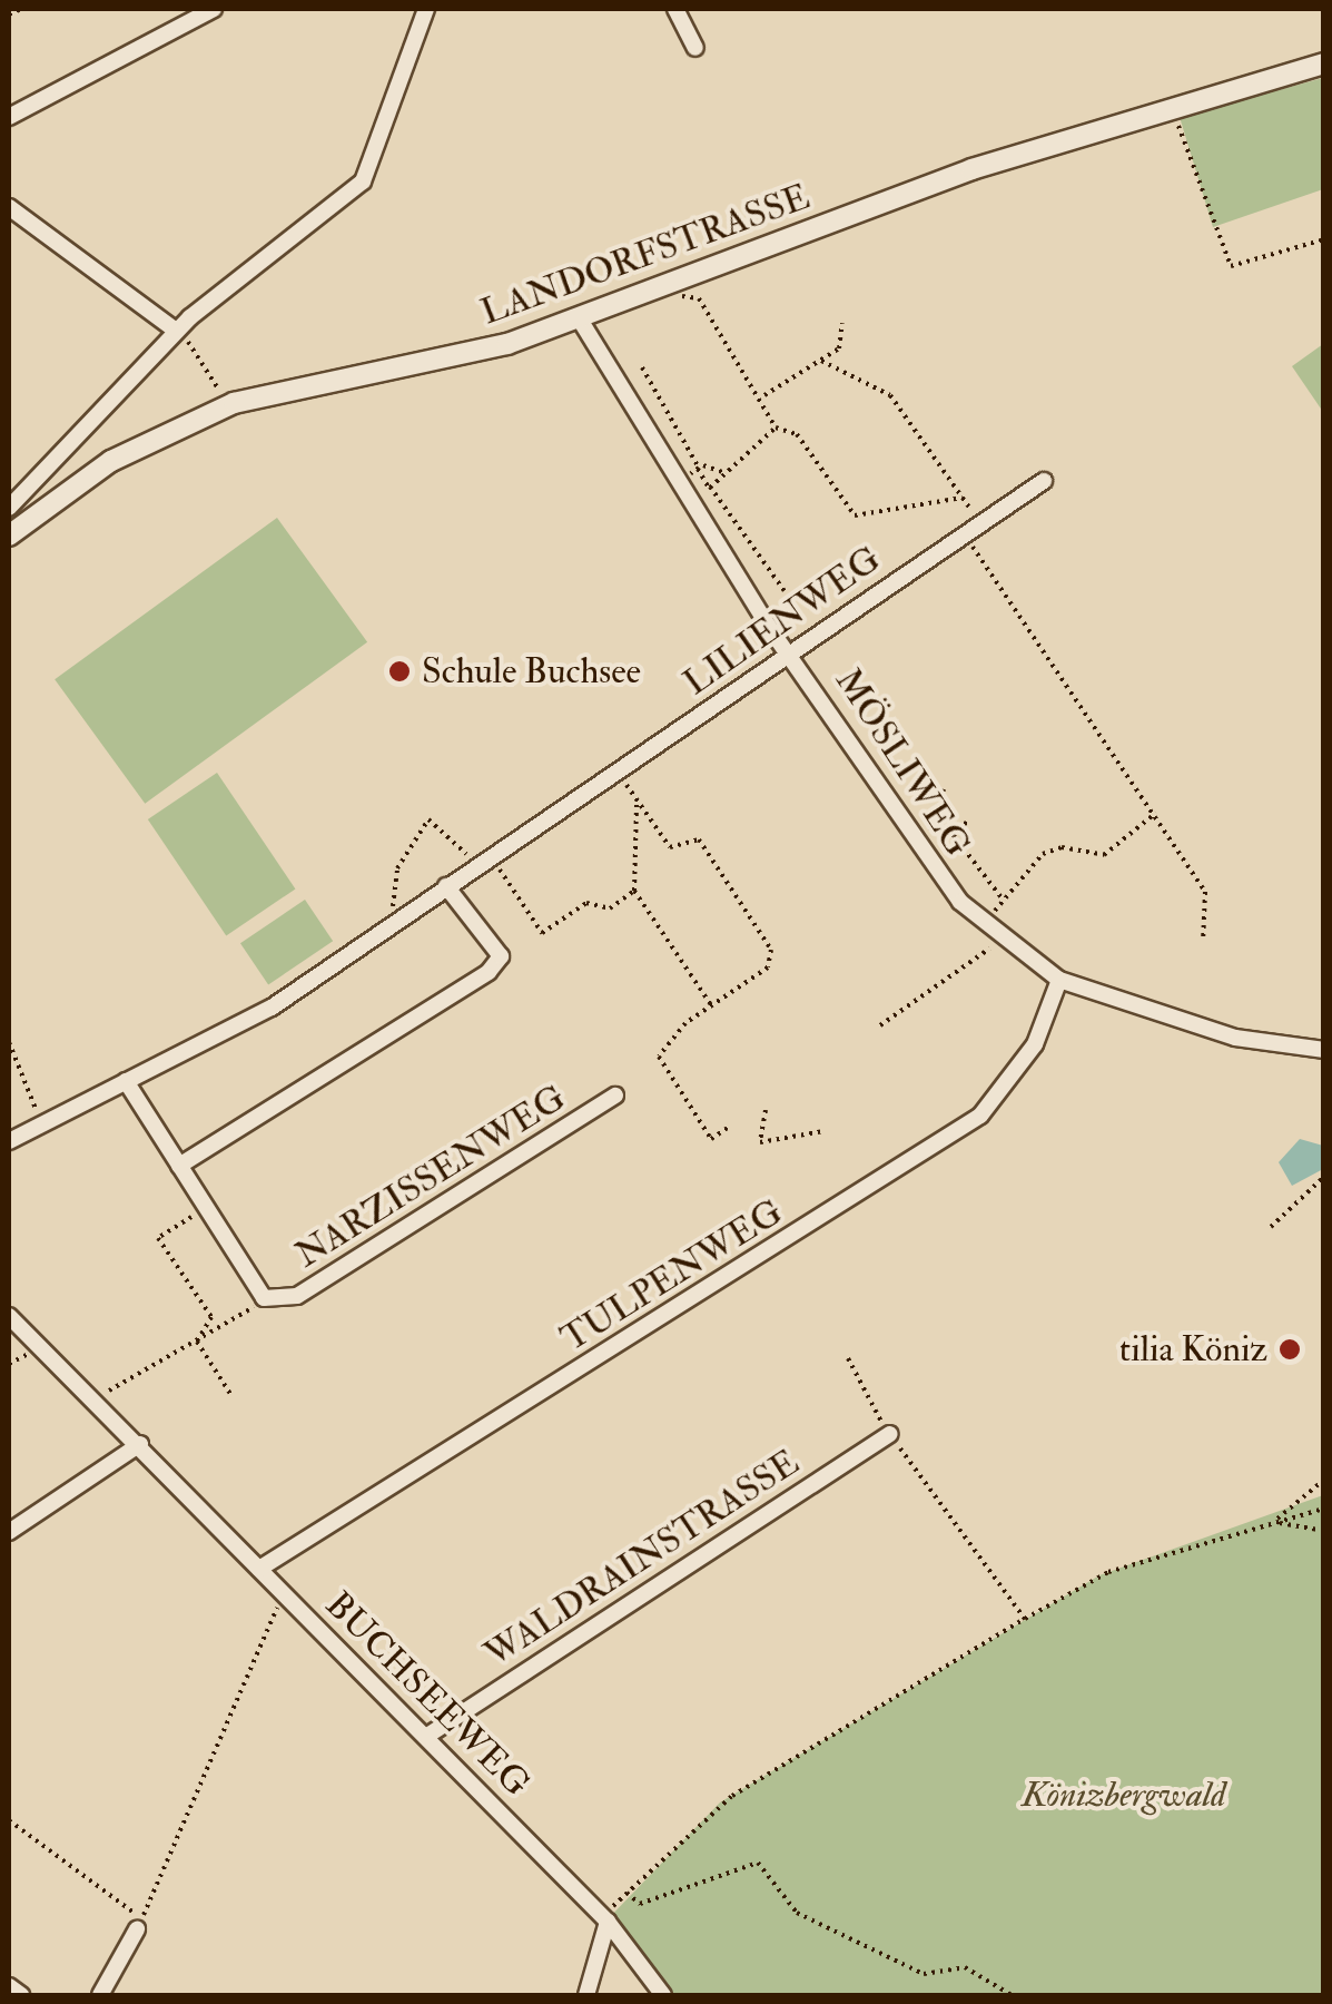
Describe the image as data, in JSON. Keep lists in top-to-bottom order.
{
  "streets": {
    "street": [
      "LANDORFSTRASSE",
      "LILIENWEG",
      "MÖSLIWEG",
      "NARZISSENWEG",
      "TULPENWEG",
      "WALDRAINSTRASSE",
      "BUCHSEEWEG"
    ]
  },
  "crossings": [
    ["LANDORFSTRASSE", "MÖSLIWEG"],
    ["LILIENWEG", "MÖSLIWEG"],
    ["LILIENWEG", "NARZISSENWEG"],
    ["MÖSLIWEG", "TULPENWEG"],
    ["TULPENWEG", "BUCHSEEWEG"],
    ["WALDRAINSTRASSE", "BUCHSEEWEG"]
  ],
  "parks": ["Könizbergwald"],
  "places": ["Schule Buchsee", "tilia Köniz"]
}
